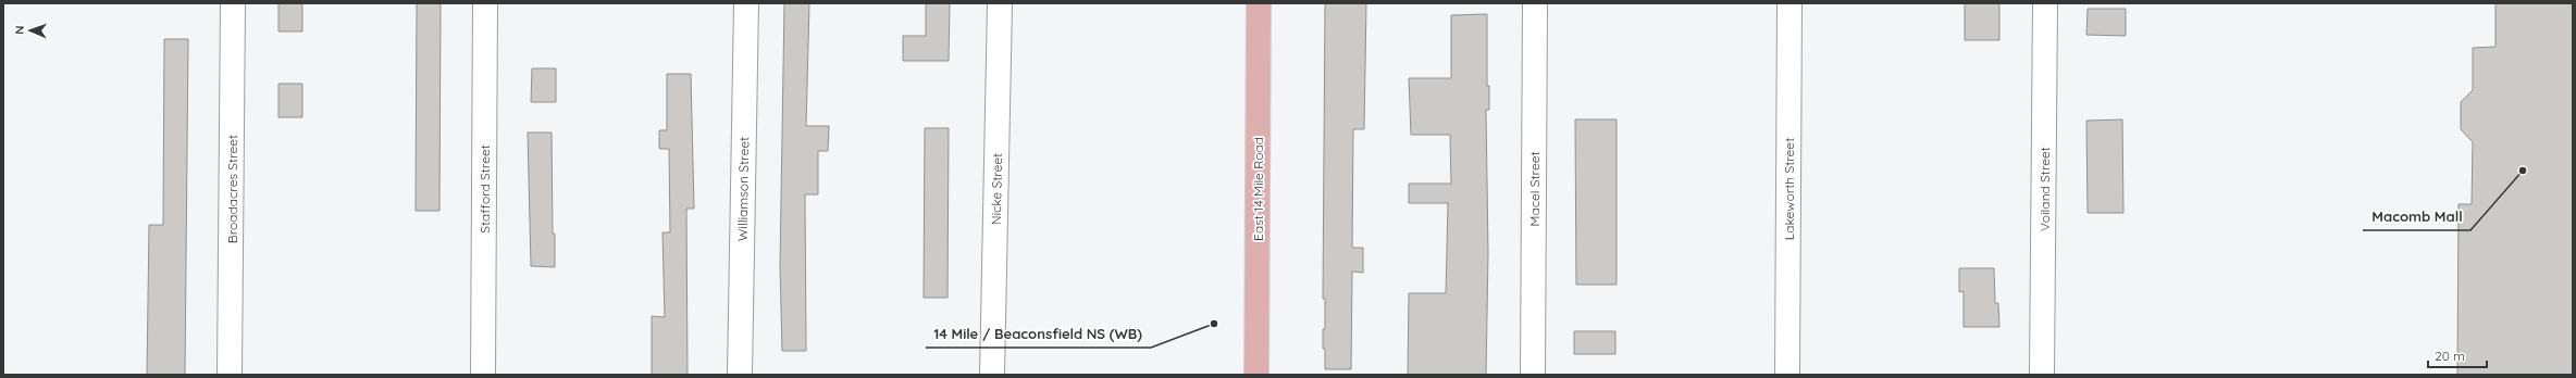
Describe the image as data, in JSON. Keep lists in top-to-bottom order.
{
  "streets": {
    "main road": ["East 14 Mile Road"],
    "street": [
      "Broadacres Street",
      "Stafford Street",
      "Williamson Street",
      "Nicke Street",
      "Macel Street",
      "Lakeworth Street",
      "Voiland Street"
    ]
  },
  "places": ["Macomb Mall", "14 Mile / Beaconsfield NS (WB)"],
  "scale_bar": "20 m",
  "north": "left"
}
